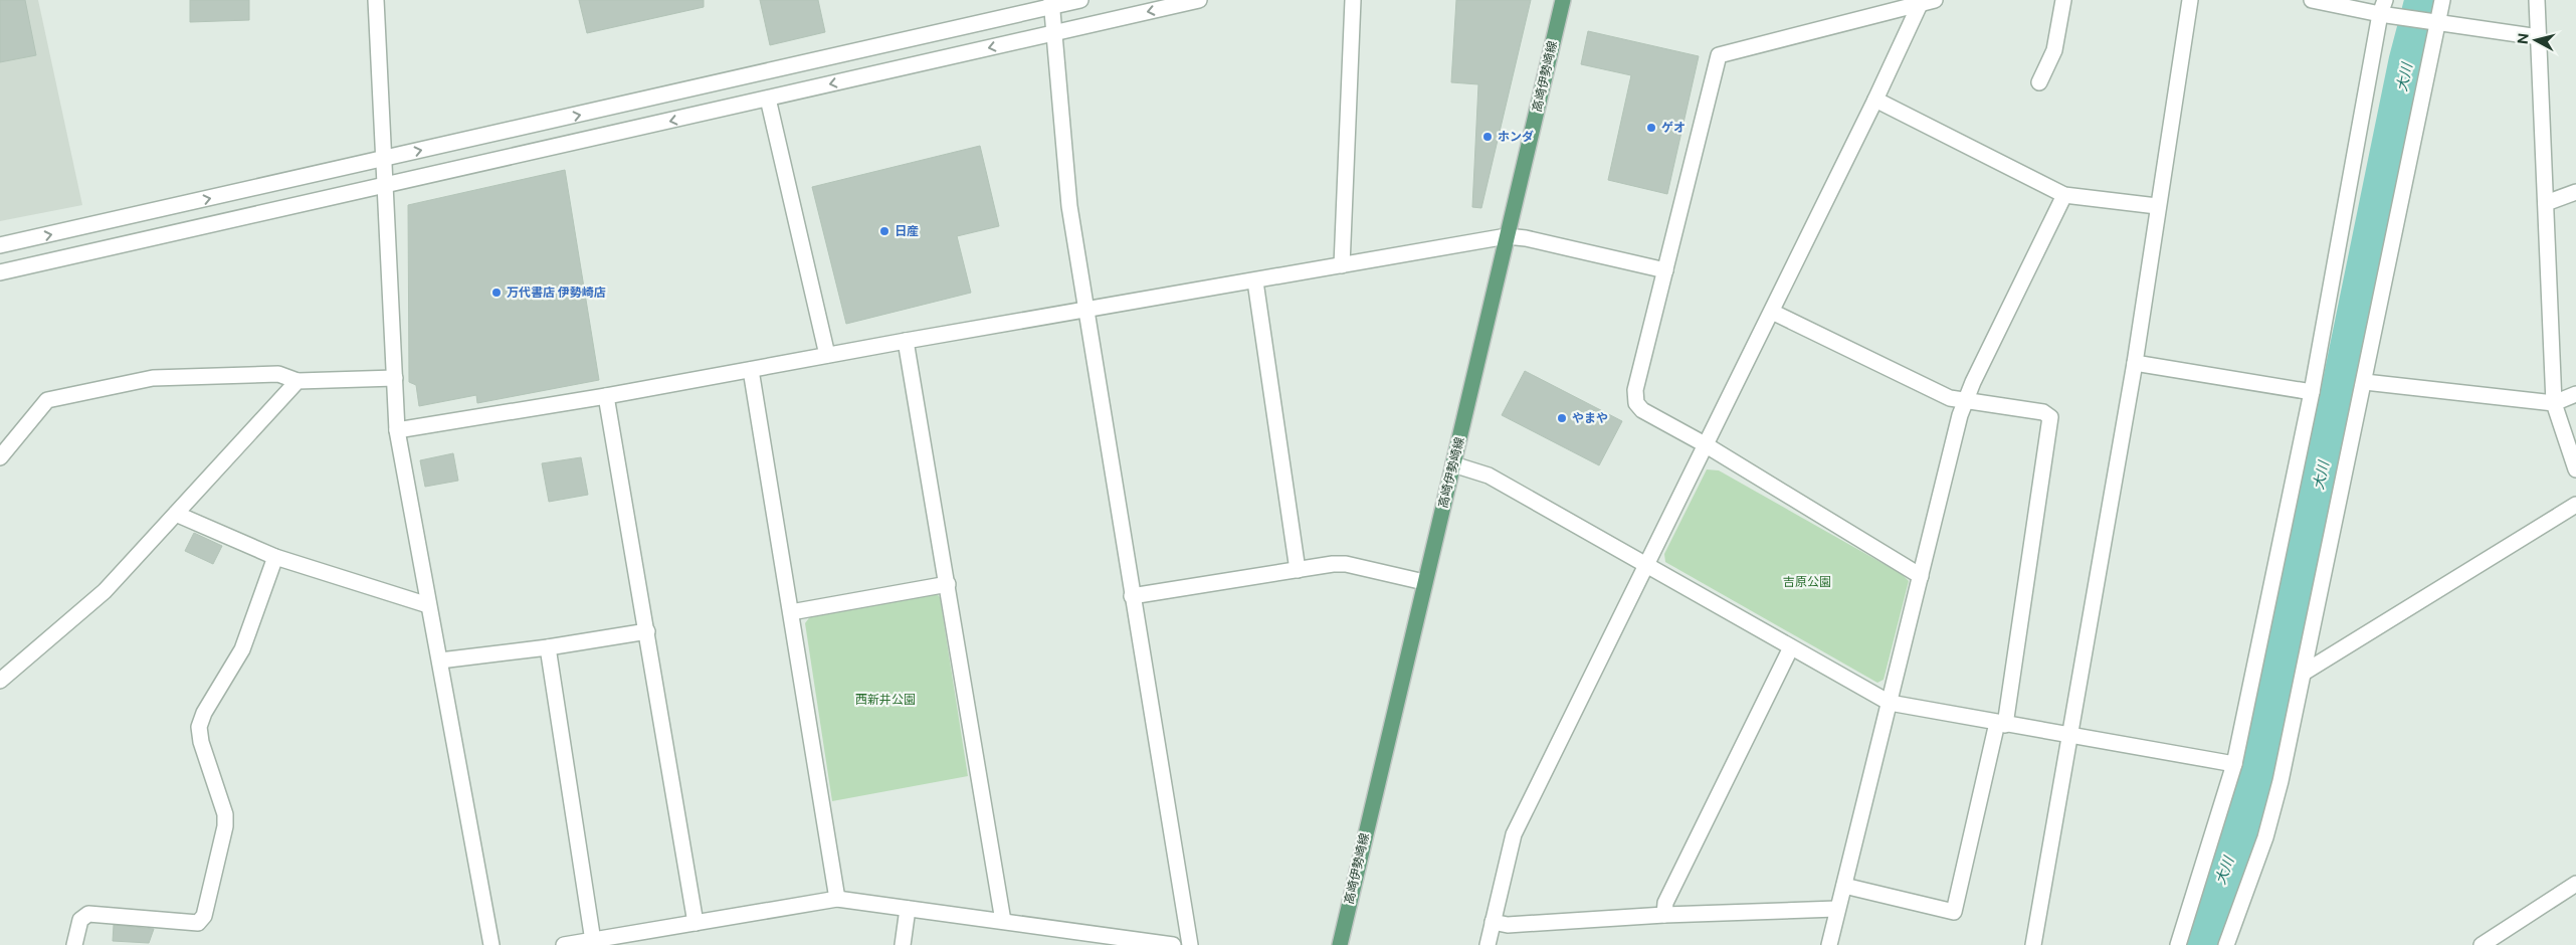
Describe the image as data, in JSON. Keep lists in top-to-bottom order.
{
  "streets": {
    "main road": ["高崎伊勢崎線"]
  },
  "water": ["大川"],
  "parks": ["吉原公園", "西新井公園"],
  "places": [
    "ゲオ",
    "ホンダ",
    "日産",
    "万代書店 伊勢崎店",
    "やまや"
  ],
  "north": "left"
}
